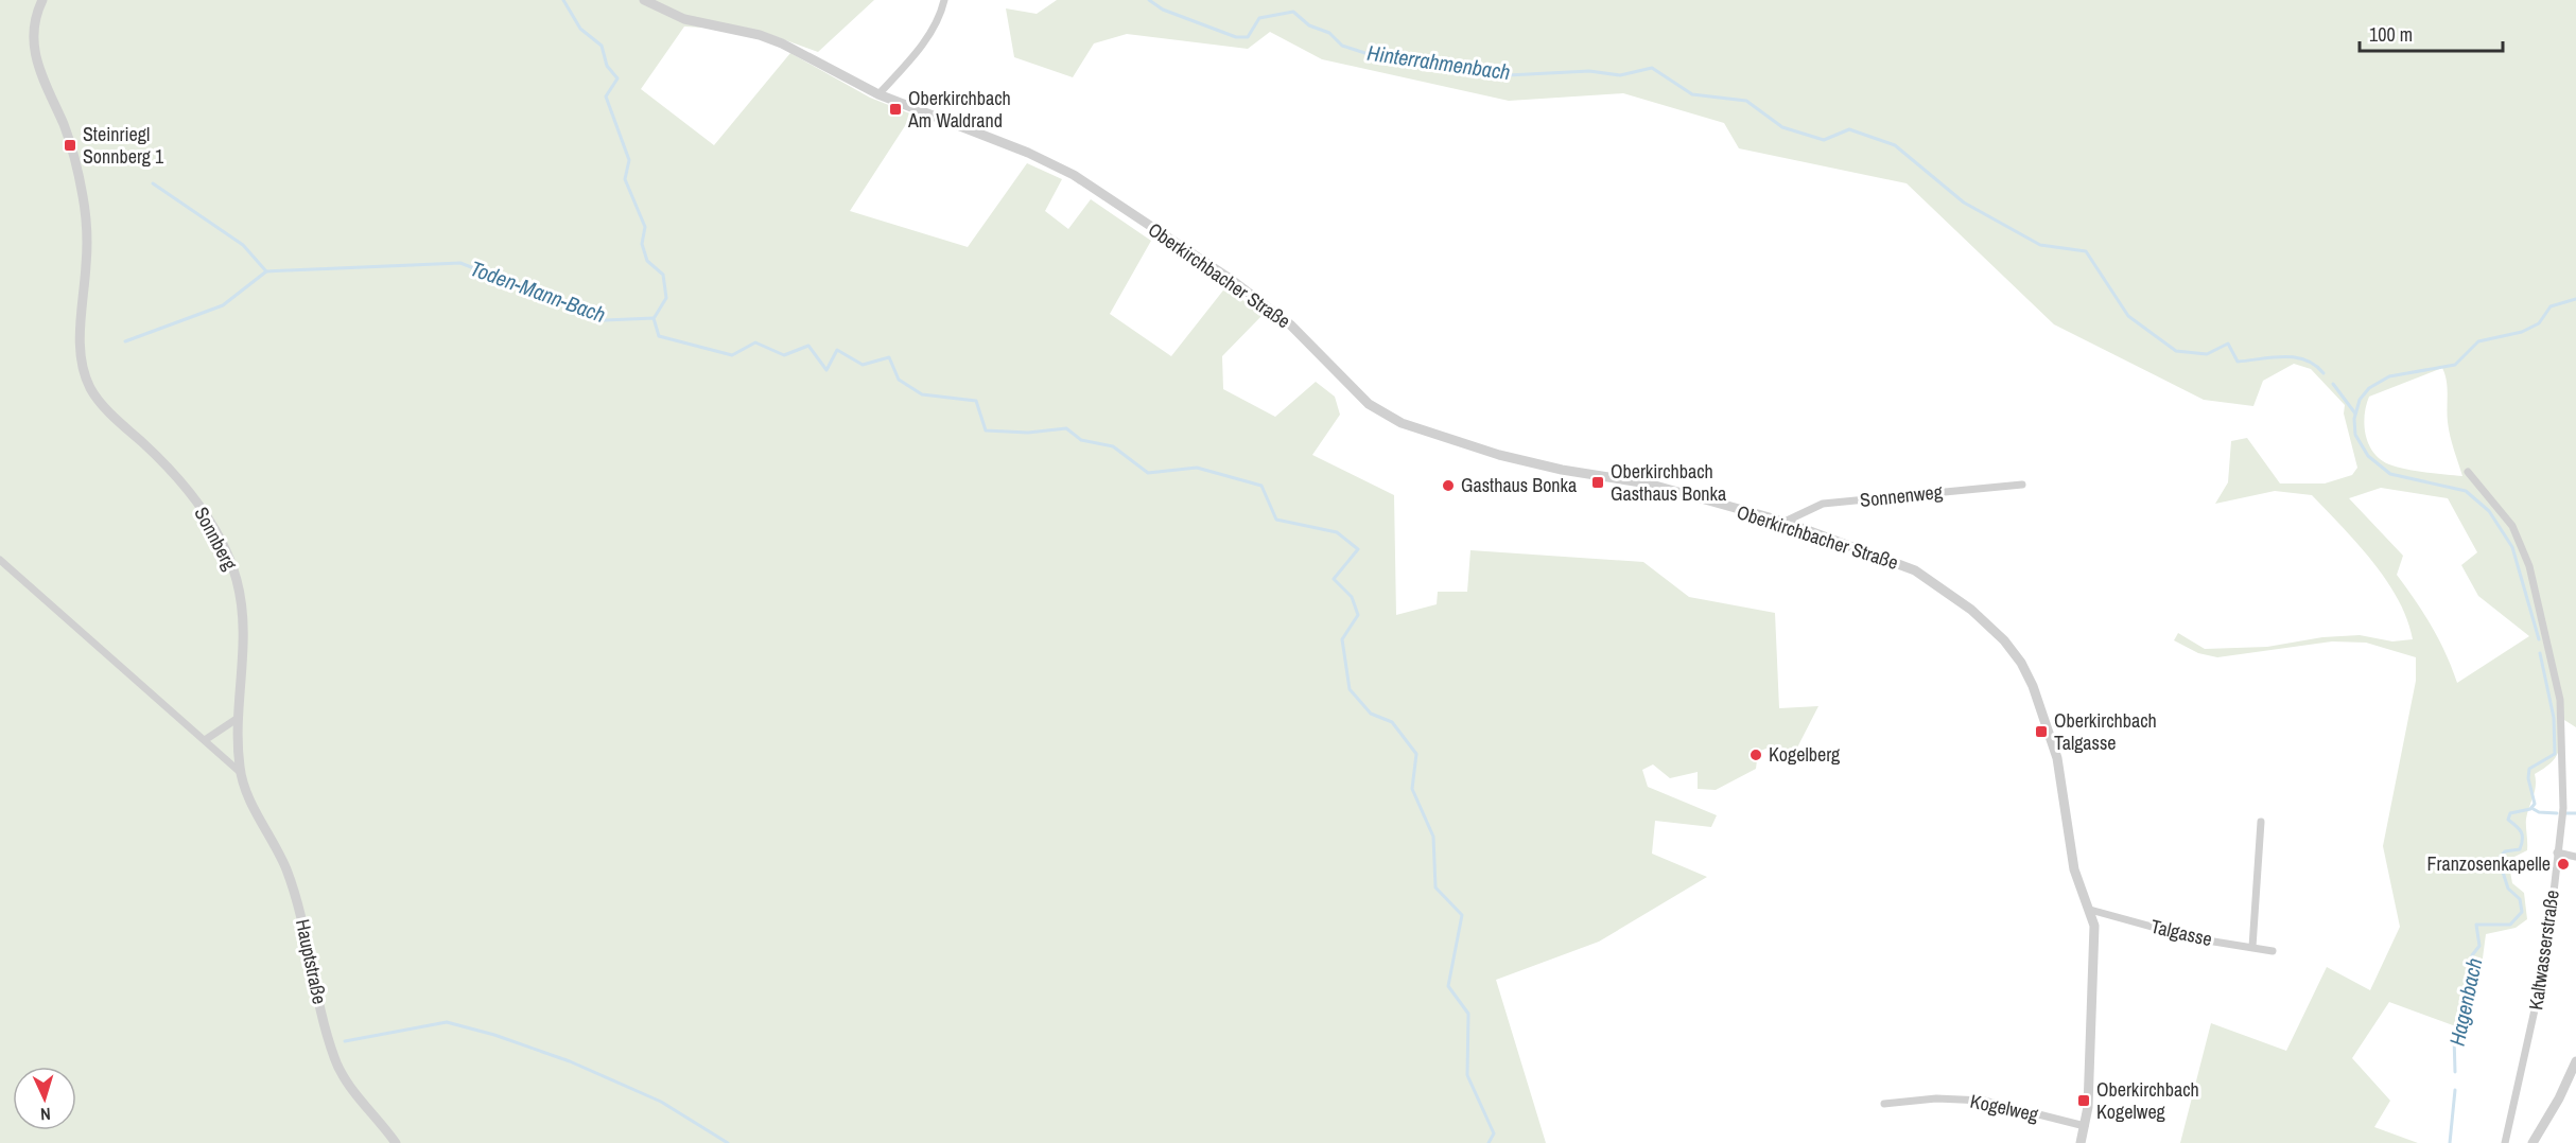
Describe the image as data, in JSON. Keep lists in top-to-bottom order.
{
  "streets": {
    "street": [
      "Oberkirchbacher Straße",
      "Sonnenweg",
      "Sonnberg",
      "Talgasse",
      "Kaltwasserstraße",
      "Hauptstraße",
      "Kogelweg"
    ]
  },
  "crossings": [
    ["Oberkirchbacher Straße", "Sonnenweg"],
    ["Oberkirchbacher Straße", "Talgasse"],
    ["Oberkirchbacher Straße", "Kogelweg"],
    ["Sonnberg", "Hauptstraße"]
  ],
  "water": ["Hinterrahmenbach", "Toden-Mann-Bach", "Hagenbach"],
  "places": {
    "transit": [
      "Oberkirchbach Am Waldrand",
      "Steinriegl Sonnberg 1",
      "Oberkirchbach Gasthaus Bonka",
      "Oberkirchbach Talgasse",
      "Oberkirchbach Kogelweg"
    ],
    "other": ["Gasthaus Bonka", "Kogelberg", "Franzosenkapelle"]
  },
  "scale_bar": "100 m",
  "north": "bottom"
}
